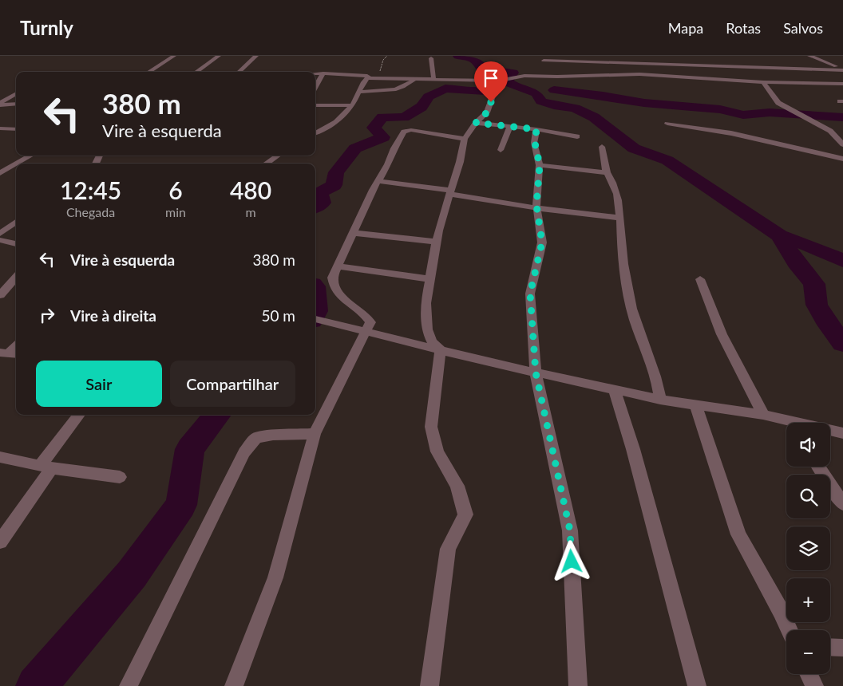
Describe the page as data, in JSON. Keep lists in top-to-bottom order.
{
  "page": {
    "header": "Turnly",
    "nav": ["Mapa", "Rotas", "Salvos"],
    "turn": ["380 m", "Vire à esquerda"],
    "eta": [
      "12:45",
      "Chegada",
      "6",
      "min",
      "480",
      "m"
    ],
    "list": [
      {
        "name": "Vire à esquerda",
        "value": "380 m"
      },
      {
        "name": "Vire à direita",
        "value": "50 m"
      }
    ],
    "buttons": ["Sair", "Compartilhar"],
    "map_buttons": ["+", "−"]
  }
}
